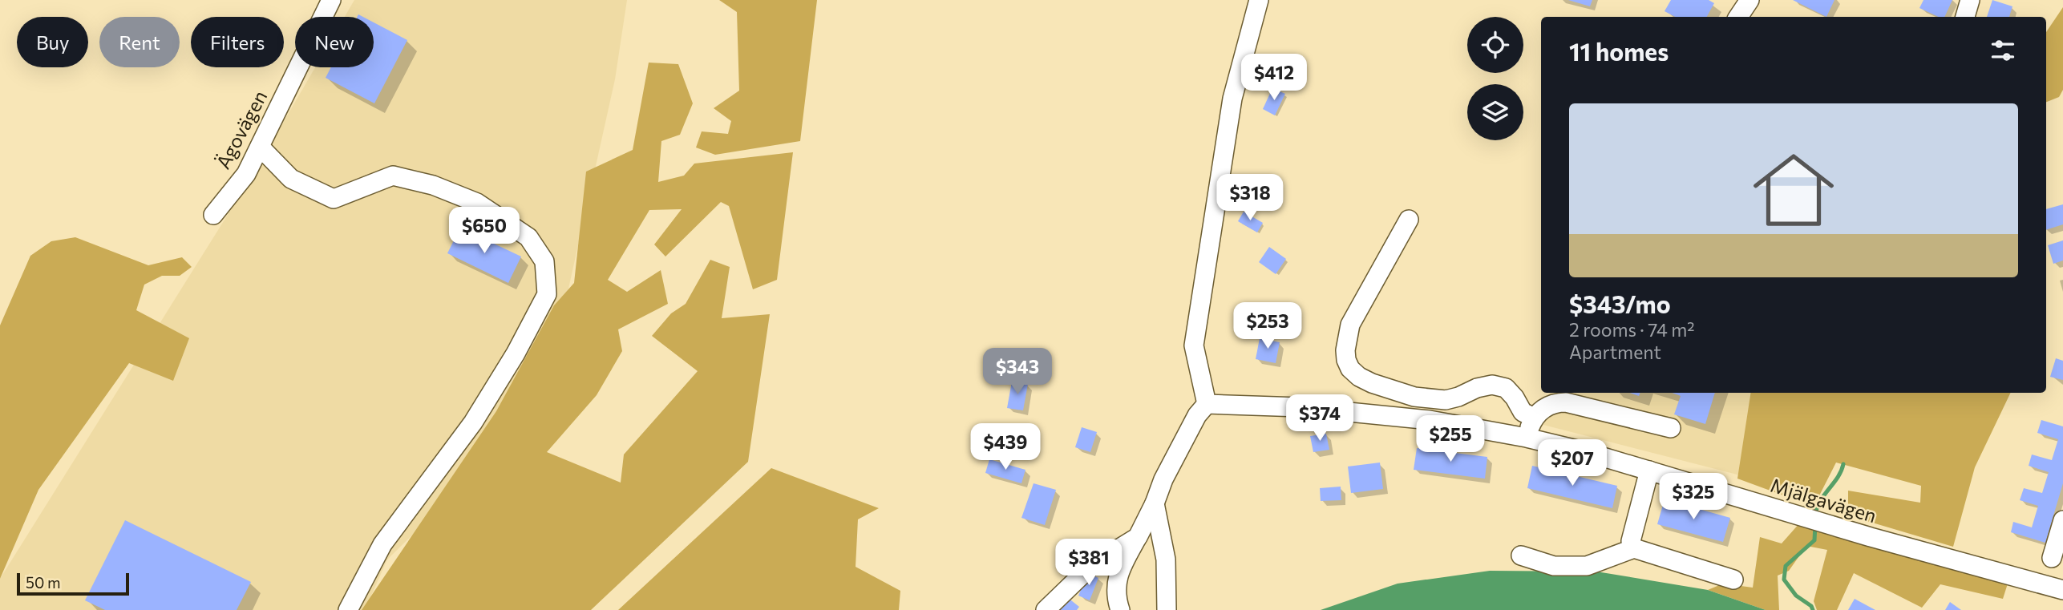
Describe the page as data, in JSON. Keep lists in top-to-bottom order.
{
  "streets": {
    "street": ["Ägovägen", "Mjälgavägen"]
  },
  "scale_bar": "50 m",
  "page": {
    "chip": [
      "Buy",
      "Rent",
      "Filters",
      "New"
    ],
    "heading": "11 homes",
    "price": [
      "$412",
      "$318",
      "$650",
      "$253",
      "$343",
      "$374",
      "$255",
      "$439",
      "$207",
      "$325",
      "$381"
    ],
    "list": [
      {
        "name": "$343/mo",
        "note": "2 rooms · 74 m² · Apartment"
      }
    ],
    "scale": "50 m"
  }
}
